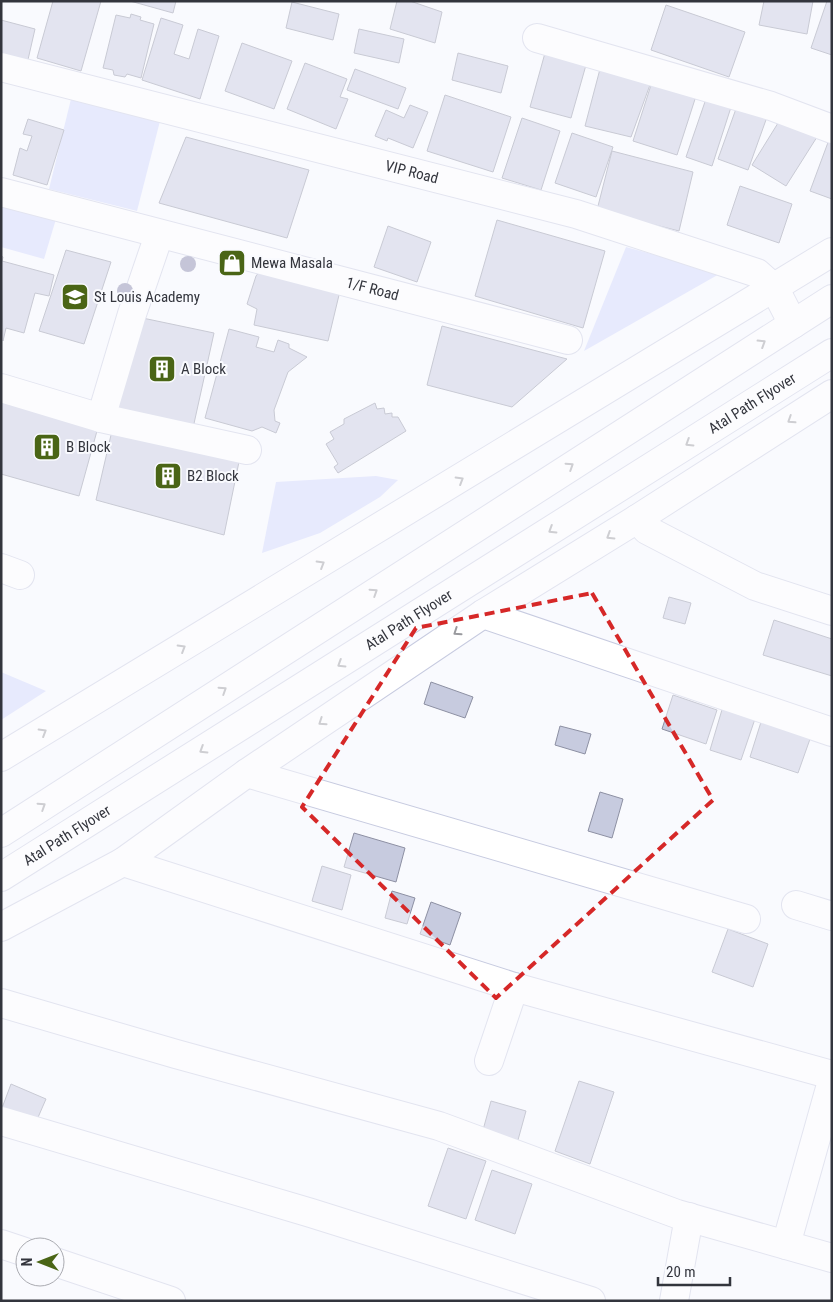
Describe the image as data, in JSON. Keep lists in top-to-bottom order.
{
  "streets": {
    "street": ["VIP Road", "1/F Road", "Atal Path Flyover"]
  },
  "places": {
    "shop": ["Mewa Masala"],
    "school or university": ["St Louis Academy"],
    "building": ["A Block", "B Block", "B2 Block"]
  },
  "scale_bar": "20 m",
  "north": "left"
}
